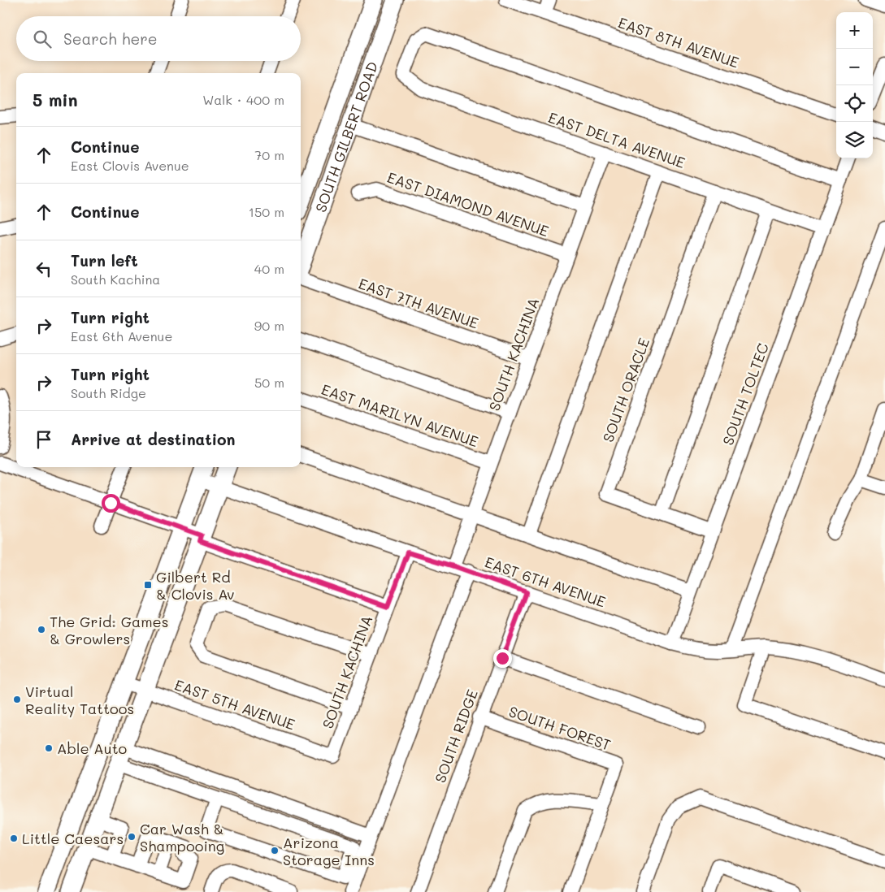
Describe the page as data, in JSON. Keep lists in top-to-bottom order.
{
  "streets": {
    "main road": ["SOUTH GILBERT ROAD"],
    "street": [
      "EAST 8TH AVENUE",
      "EAST DELTA AVENUE",
      "EAST DIAMOND AVENUE",
      "EAST 7TH AVENUE",
      "SOUTH KACHINA",
      "SOUTH ORACLE",
      "SOUTH TOLTEC",
      "EAST MARILYN AVENUE",
      "EAST 6TH AVENUE",
      "EAST 5TH AVENUE",
      "SOUTH FOREST",
      "SOUTH RIDGE"
    ]
  },
  "crossings": [
    ["EAST DELTA AVENUE", "SOUTH KACHINA"],
    ["EAST DELTA AVENUE", "SOUTH ORACLE"],
    ["EAST DELTA AVENUE", "SOUTH TOLTEC"],
    ["EAST DIAMOND AVENUE", "SOUTH KACHINA"],
    ["EAST 7TH AVENUE", "SOUTH KACHINA"],
    ["SOUTH KACHINA", "EAST MARILYN AVENUE"],
    ["SOUTH KACHINA", "EAST 6TH AVENUE"],
    ["SOUTH KACHINA", "EAST 5TH AVENUE"],
    ["SOUTH ORACLE", "SOUTH TOLTEC"],
    ["SOUTH TOLTEC", "EAST 6TH AVENUE"],
    ["EAST 6TH AVENUE", "SOUTH RIDGE"],
    ["SOUTH FOREST", "SOUTH RIDGE"]
  ],
  "places": {
    "transit": ["Gilbert Rd & Clovis Av"],
    "other": [
      "The Grid: Games & Growlers",
      "Virtual Reality Tattoos",
      "Able Auto",
      "Car Wash & Shampooing",
      "Little Caesars",
      "Arizona Storage Inns"
    ]
  },
  "page": {
    "map_buttons": ["+", "−"],
    "search": "Search here",
    "heading": ["5 min", "Walk · 400 m"],
    "list": [
      ["Continue", "East Clovis Avenue", "70 m"],
      ["Continue", "150 m"],
      ["Turn left", "South Kachina", "40 m"],
      ["Turn right", "East 6th Avenue", "90 m"],
      ["Turn right", "South Ridge", "50 m"],
      "Arrive at destination"
    ]
  }
}
